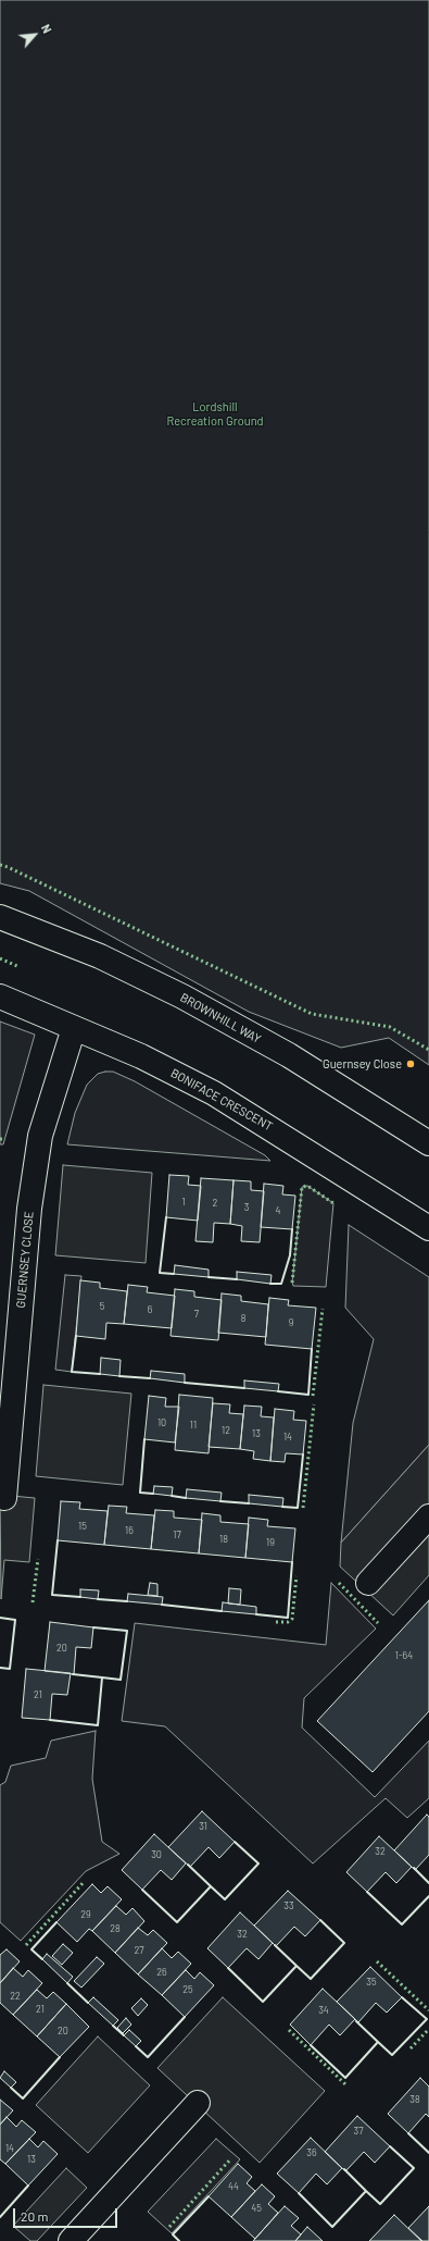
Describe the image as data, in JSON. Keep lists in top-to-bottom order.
{
  "streets": {
    "street": ["BROWNHILL WAY", "BONIFACE CRESCENT", "GUERNSEY CLOSE"]
  },
  "crossings": [
    ["BONIFACE CRESCENT", "GUERNSEY CLOSE"]
  ],
  "parks": ["Lordshill Recreation Ground"],
  "places": ["Guernsey Close"],
  "house_numbers": [
    "1",
    "2",
    "3",
    "4",
    "5",
    "6",
    "7",
    "8",
    "9",
    "10",
    "11",
    "12",
    "13",
    "14",
    "15",
    "16",
    "17",
    "18",
    "19",
    "20",
    "1-64",
    "21",
    "31",
    "32",
    "30",
    "33",
    "29",
    "28",
    "32",
    "27",
    "26",
    "35",
    "25",
    "22",
    "21",
    "34",
    "20",
    "38",
    "37",
    "14",
    "36",
    "13",
    "44",
    "45"
  ],
  "scale_bar": "20 m",
  "north": "top right"
}
